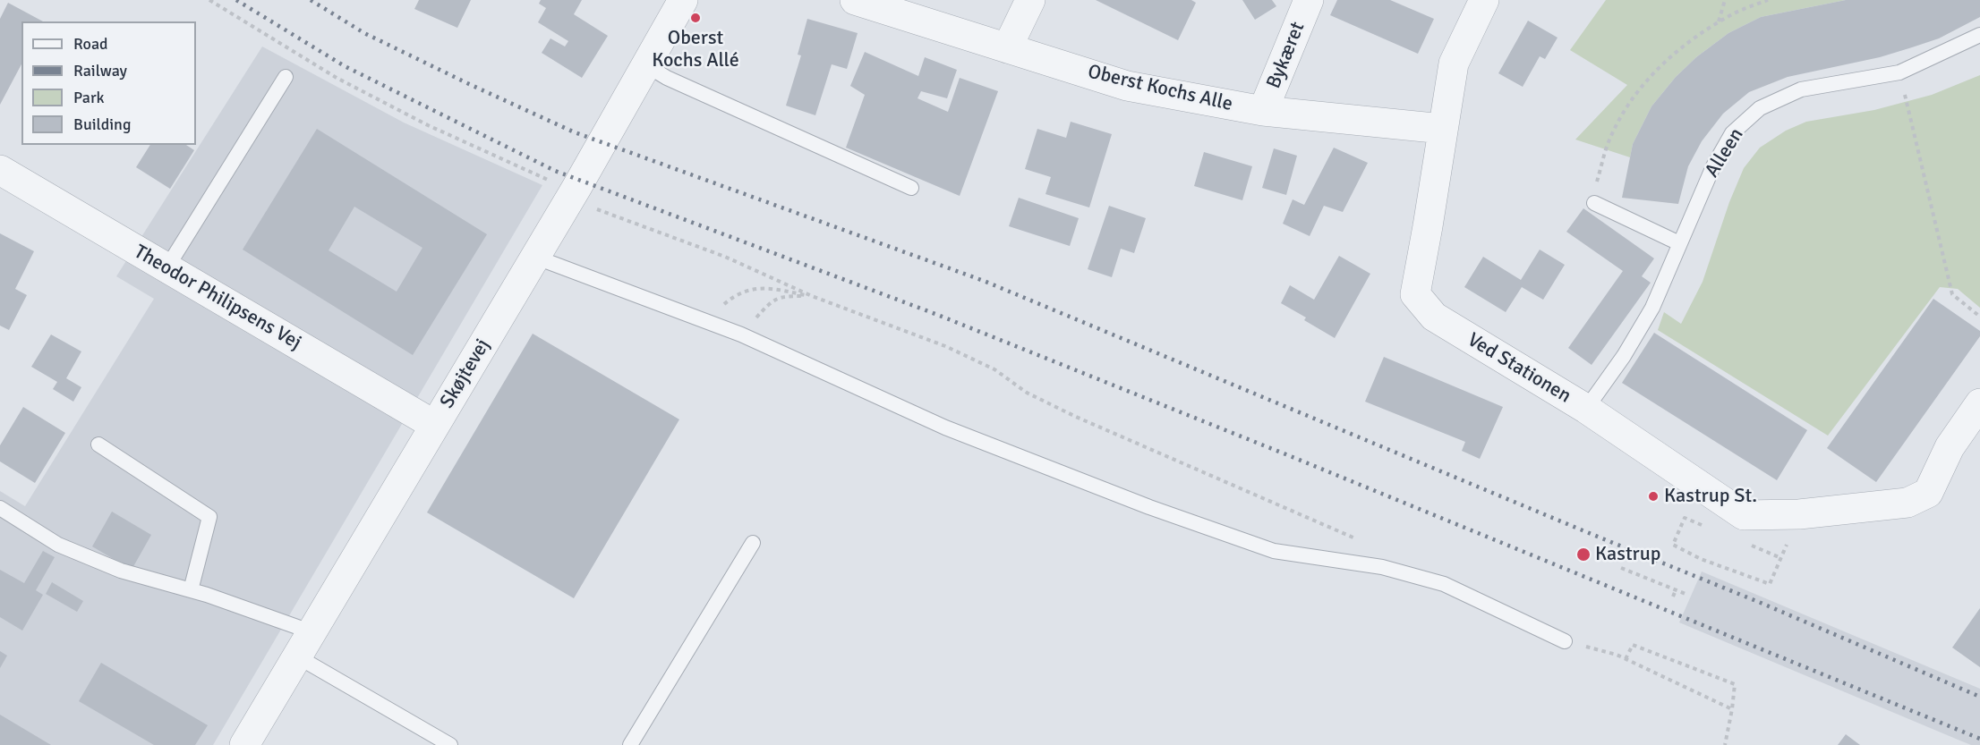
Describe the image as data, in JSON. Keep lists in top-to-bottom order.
{
  "streets": {
    "street": [
      "Bykæret",
      "Oberst Kochs Alle",
      "Theodor Philipsens Vej",
      "Ved Stationen",
      "Skøjtevej"
    ],
    "lane": ["Alleen"]
  },
  "crossings": [
    ["Bykæret", "Oberst Kochs Alle"],
    ["Oberst Kochs Alle", "Ved Stationen"],
    ["Alleen", "Ved Stationen"],
    ["Theodor Philipsens Vej", "Skøjtevej"]
  ],
  "places": ["Oberst Kochs Allé", "Kastrup St.", "Kastrup"],
  "legend": [
    "Road",
    "Railway",
    "Park",
    "Building"
  ]
}
